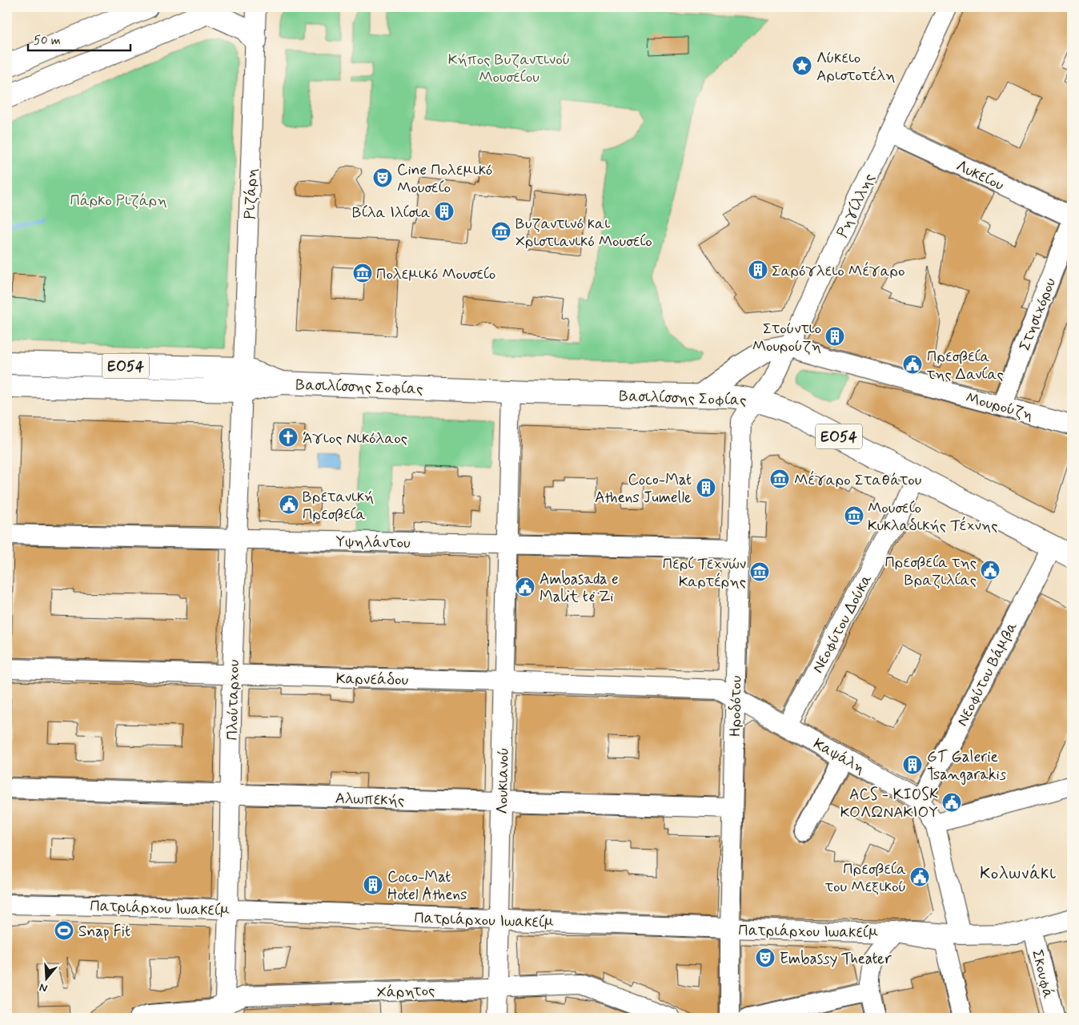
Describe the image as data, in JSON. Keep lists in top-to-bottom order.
{
  "streets": {
    "main road": ["ΕΟ54", "Βασιλίσσης Σοφίας"],
    "street": [
      "Λυκείου",
      "Ριζάρη",
      "Ρηγίλλης",
      "Στησιχόρου",
      "Μουρούζη",
      "Υψηλάντου",
      "Νεοφύτου Δούκα",
      "Νεοφύτου Βάμβα",
      "Καρνεάδου",
      "Πλούταρχου",
      "Ηροδότου",
      "Καψάλη",
      "Λουκιανού",
      "Αλωπεκής",
      "Πατριάρχου Ιωακείμ",
      "Σκουφά",
      "Χάρητος"
    ]
  },
  "crossings": [
    ["Λυκείου", "Ρηγίλλης"],
    ["Ριζάρη", "Βασιλίσσης Σοφίας"],
    ["Ριζάρη", "Πλούταρχου"],
    ["Ρηγίλλης", "Βασιλίσσης Σοφίας"],
    ["Ρηγίλλης", "Μουρούζη"],
    ["Ρηγίλλης", "Ηροδότου"],
    ["Στησιχόρου", "Μουρούζη"],
    ["Βασιλίσσης Σοφίας", "Νεοφύτου Δούκα"],
    ["Βασιλίσσης Σοφίας", "Νεοφύτου Βάμβα"],
    ["Βασιλίσσης Σοφίας", "Πλούταρχου"],
    ["Βασιλίσσης Σοφίας", "Ηροδότου"],
    ["Βασιλίσσης Σοφίας", "Λουκιανού"],
    ["Υψηλάντου", "Πλούταρχου"],
    ["Υψηλάντου", "Ηροδότου"],
    ["Υψηλάντου", "Λουκιανού"],
    ["Νεοφύτου Δούκα", "Καψάλη"],
    ["Νεοφύτου Βάμβα", "Καψάλη"],
    ["Καρνεάδου", "Πλούταρχου"],
    ["Καρνεάδου", "Ηροδότου"],
    ["Καρνεάδου", "Καψάλη"],
    ["Καρνεάδου", "Λουκιανού"],
    ["Πλούταρχου", "Αλωπεκής"],
    ["Πλούταρχου", "Πατριάρχου Ιωακείμ"],
    ["Πλούταρχου", "Χάρητος"],
    ["Ηροδότου", "Καψάλη"],
    ["Ηροδότου", "Αλωπεκής"],
    ["Ηροδότου", "Πατριάρχου Ιωακείμ"],
    ["Καψάλη", "Πατριάρχου Ιωακείμ"],
    ["Λουκιανού", "Αλωπεκής"],
    ["Λουκιανού", "Πατριάρχου Ιωακείμ"],
    ["Λουκιανού", "Χάρητος"],
    ["Πατριάρχου Ιωακείμ", "Σκουφά"]
  ],
  "districts": ["Κολωνάκι"],
  "parks": ["Κήπος Βυζαντινού Μουσείου", "Πάρκο Ριζάρη"],
  "places": {
    "place": ["Λύκειο Αριστοτέλη"],
    "theatre": ["Cine Πολεμικό Μουσείο", "Embassy Theater"],
    "building": [
      "Βίλα Ιλίσια",
      "Σαρόγλειο Μέγαρο",
      "Στούντιο Μουρούζη",
      "Coco-Mat Athens Jumelle",
      "GT Galerie Tsangarakis",
      "Coco-Mat Hotel Athens"
    ],
    "museum": [
      "Βυζαντινό και Χριστιανικό Μουσείο",
      "Πολεμικό Μουσείο",
      "Μέγαρο Σταθάτου",
      "Μουσείο Κυκλαδικής Τέχνης",
      "Περί Τεχνών Καρτέρης"
    ],
    "public building": [
      "Πρεσβεία της Δανίας",
      "Βρετανική Πρεσβεία",
      "Πρεσβεία της Βραζιλίας",
      "Ambasada e Malit të Zi",
      "ACS - KIOSK ΚΟΛΩΝΑΚΙΟΥ",
      "Πρεσβεία του Μεξικού"
    ],
    "church": ["Άγιος Νικόλαος"],
    "sports": ["Snap Fit"]
  },
  "scale_bar": "50 m",
  "north": "bottom"
}
